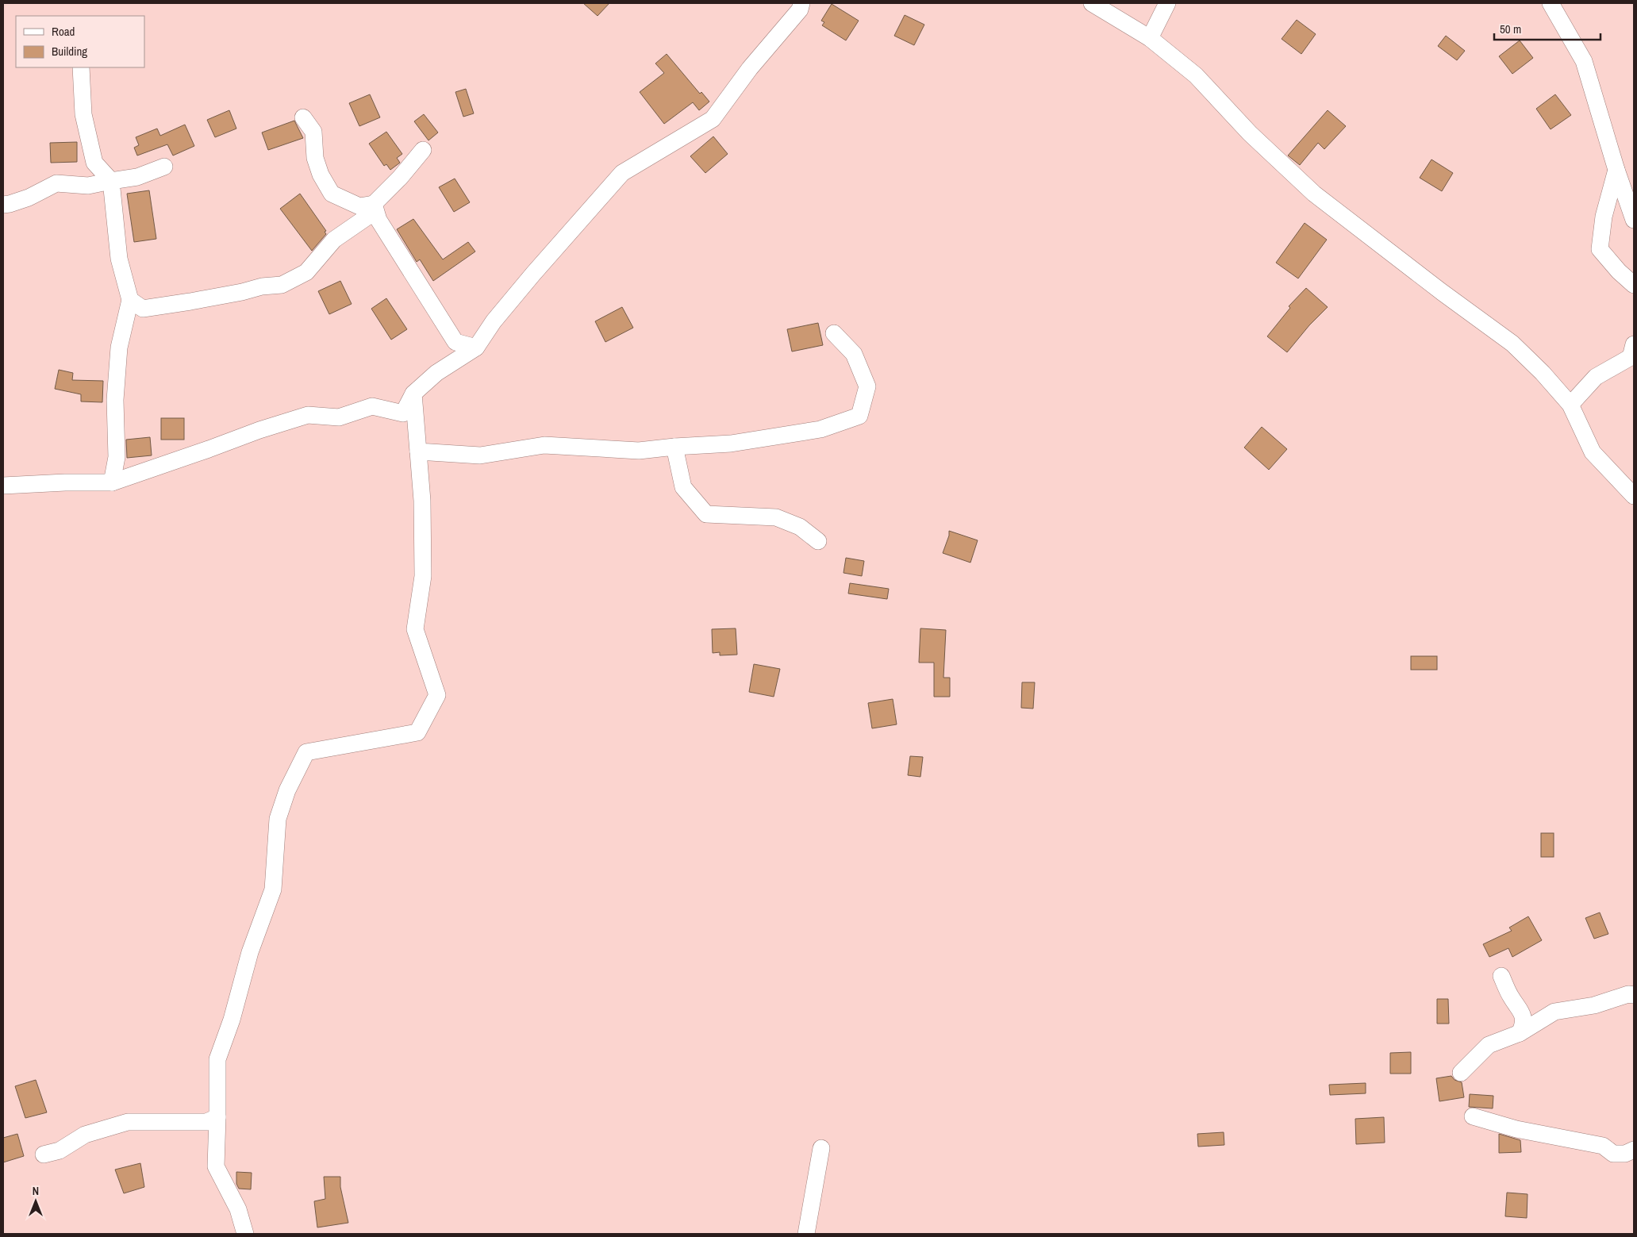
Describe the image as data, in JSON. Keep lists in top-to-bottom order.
{
  "legend": ["Road", "Building"],
  "scale_bar": "50 m",
  "north": "top"
}
